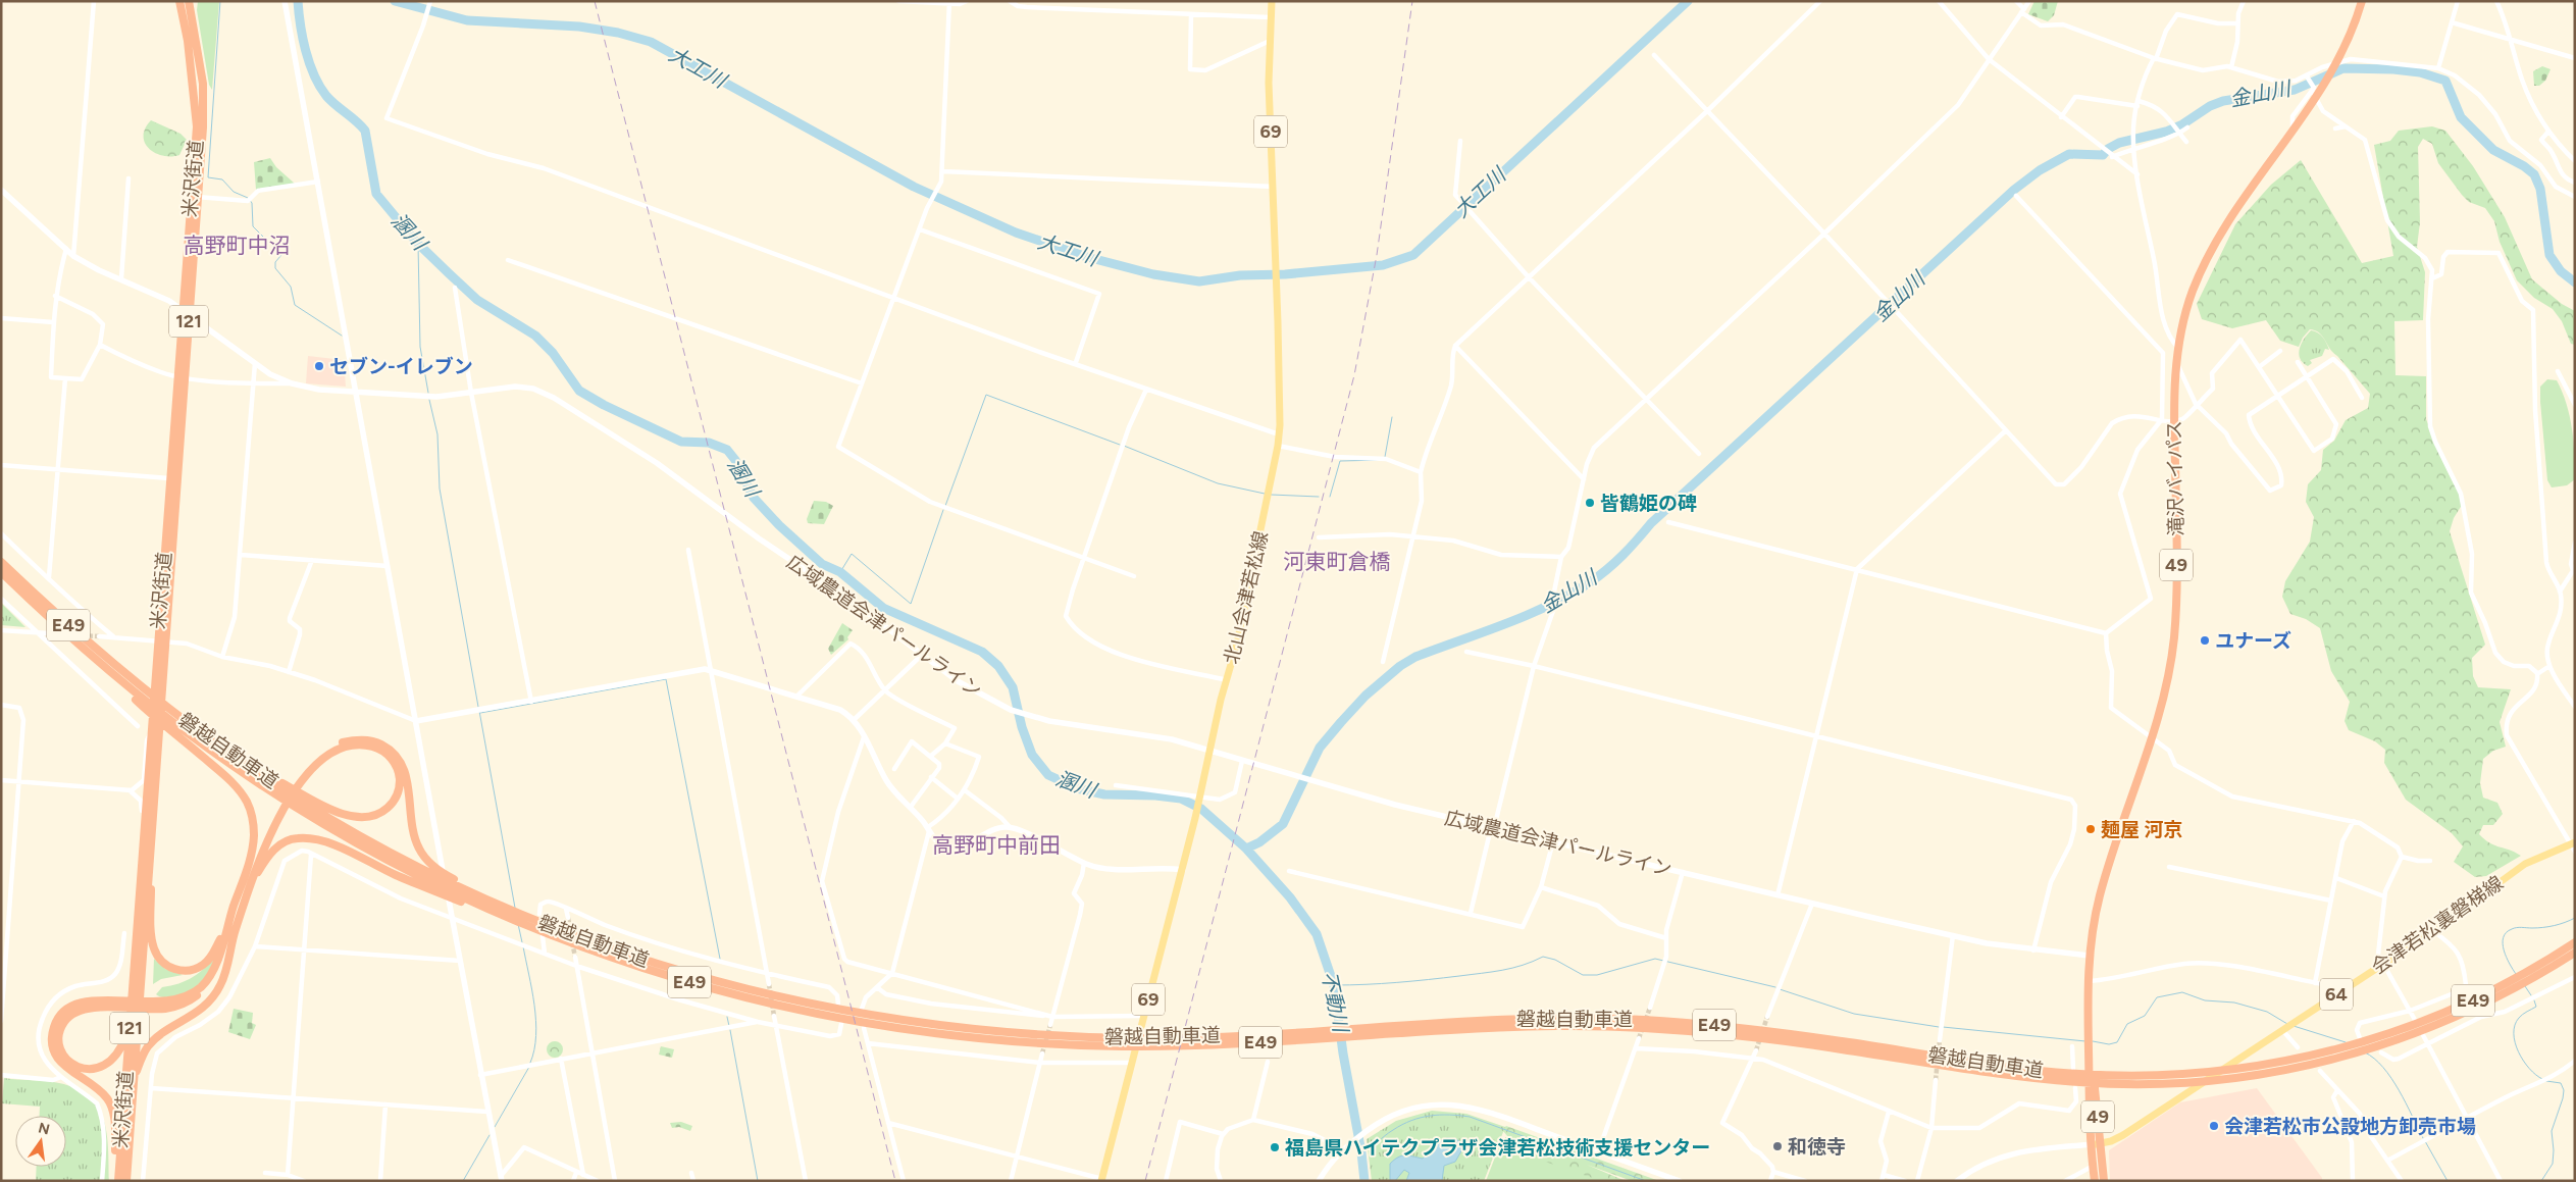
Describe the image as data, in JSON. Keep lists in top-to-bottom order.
{
  "streets": {
    "highway": [
      "米沢街道",
      "121",
      "滝沢バイパス",
      "49",
      "E49",
      "磐越自動車道"
    ],
    "main road": [
      "69",
      "北山会津若松線",
      "会津若松裏磐梯線",
      "64"
    ],
    "street": ["広域農道会津パールライン"]
  },
  "crossings": [
    ["滝沢バイパス", "広域農道会津パールライン"],
    ["滝沢バイパス", "会津若松裏磐梯線"],
    ["北山会津若松線", "広域農道会津パールライン"],
    ["E49", "磐越自動車道"]
  ],
  "districts": ["高野町中沼", "河東町倉橋", "高野町中前田"],
  "water": [
    "大工川",
    "金山川",
    "溷川",
    "不動川"
  ],
  "places": [
    "セブン-イレブン",
    "皆鶴姫の碑",
    "ユナーズ",
    "麺屋 河京",
    "会津若松市公設地方卸売市場",
    "和徳寺",
    "福島県ハイテクプラザ会津若松技術支援センター"
  ],
  "north": "top"
}
